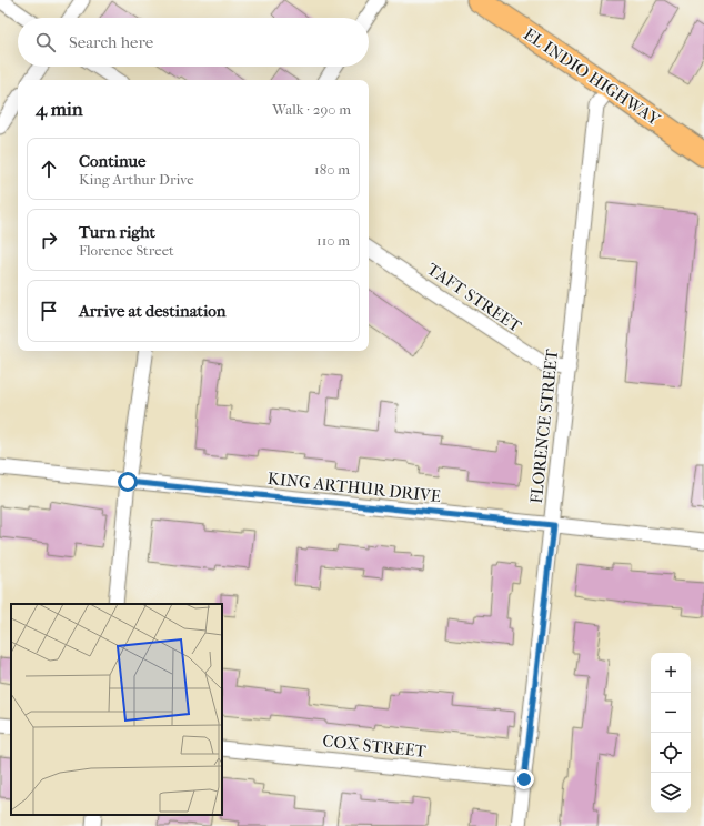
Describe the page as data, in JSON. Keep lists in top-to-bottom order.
{
  "streets": {
    "main road": ["EL INDIO HIGHWAY"],
    "street": [
      "TAFT STREET",
      "FLORENCE STREET",
      "KING ARTHUR DRIVE",
      "COX STREET"
    ]
  },
  "crossings": [
    ["EL INDIO HIGHWAY", "FLORENCE STREET"],
    ["TAFT STREET", "FLORENCE STREET"],
    ["FLORENCE STREET", "KING ARTHUR DRIVE"],
    ["FLORENCE STREET", "COX STREET"]
  ],
  "page": {
    "search": "Search here",
    "heading": ["4 min", "Walk · 290 m"],
    "list": [
      ["Continue", "King Arthur Drive", "180 m"],
      ["Turn right", "Florence Street", "110 m"],
      "Arrive at destination"
    ],
    "map_buttons": ["+", "−"]
  }
}
